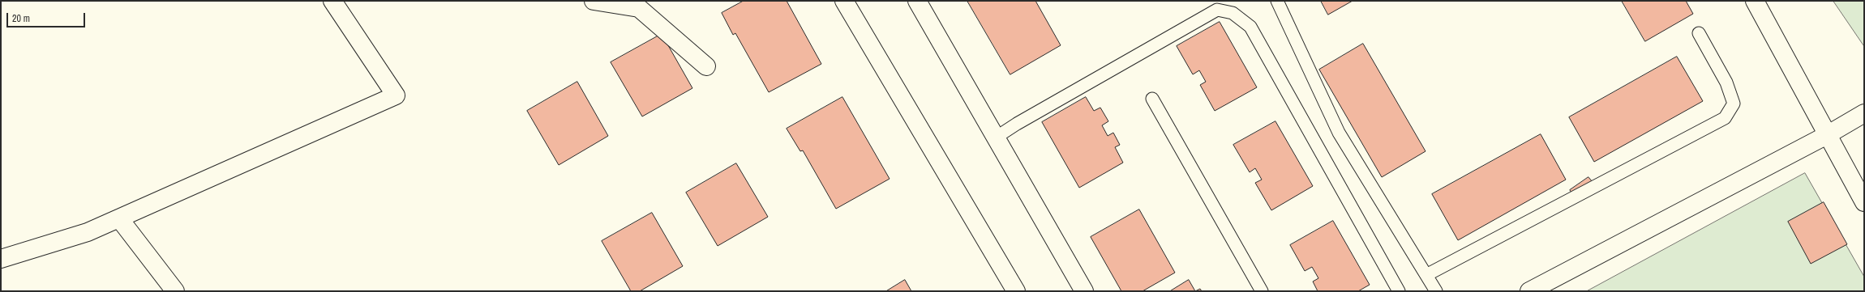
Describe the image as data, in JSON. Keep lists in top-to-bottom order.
{
  "scale_bar": "20 m"
}
